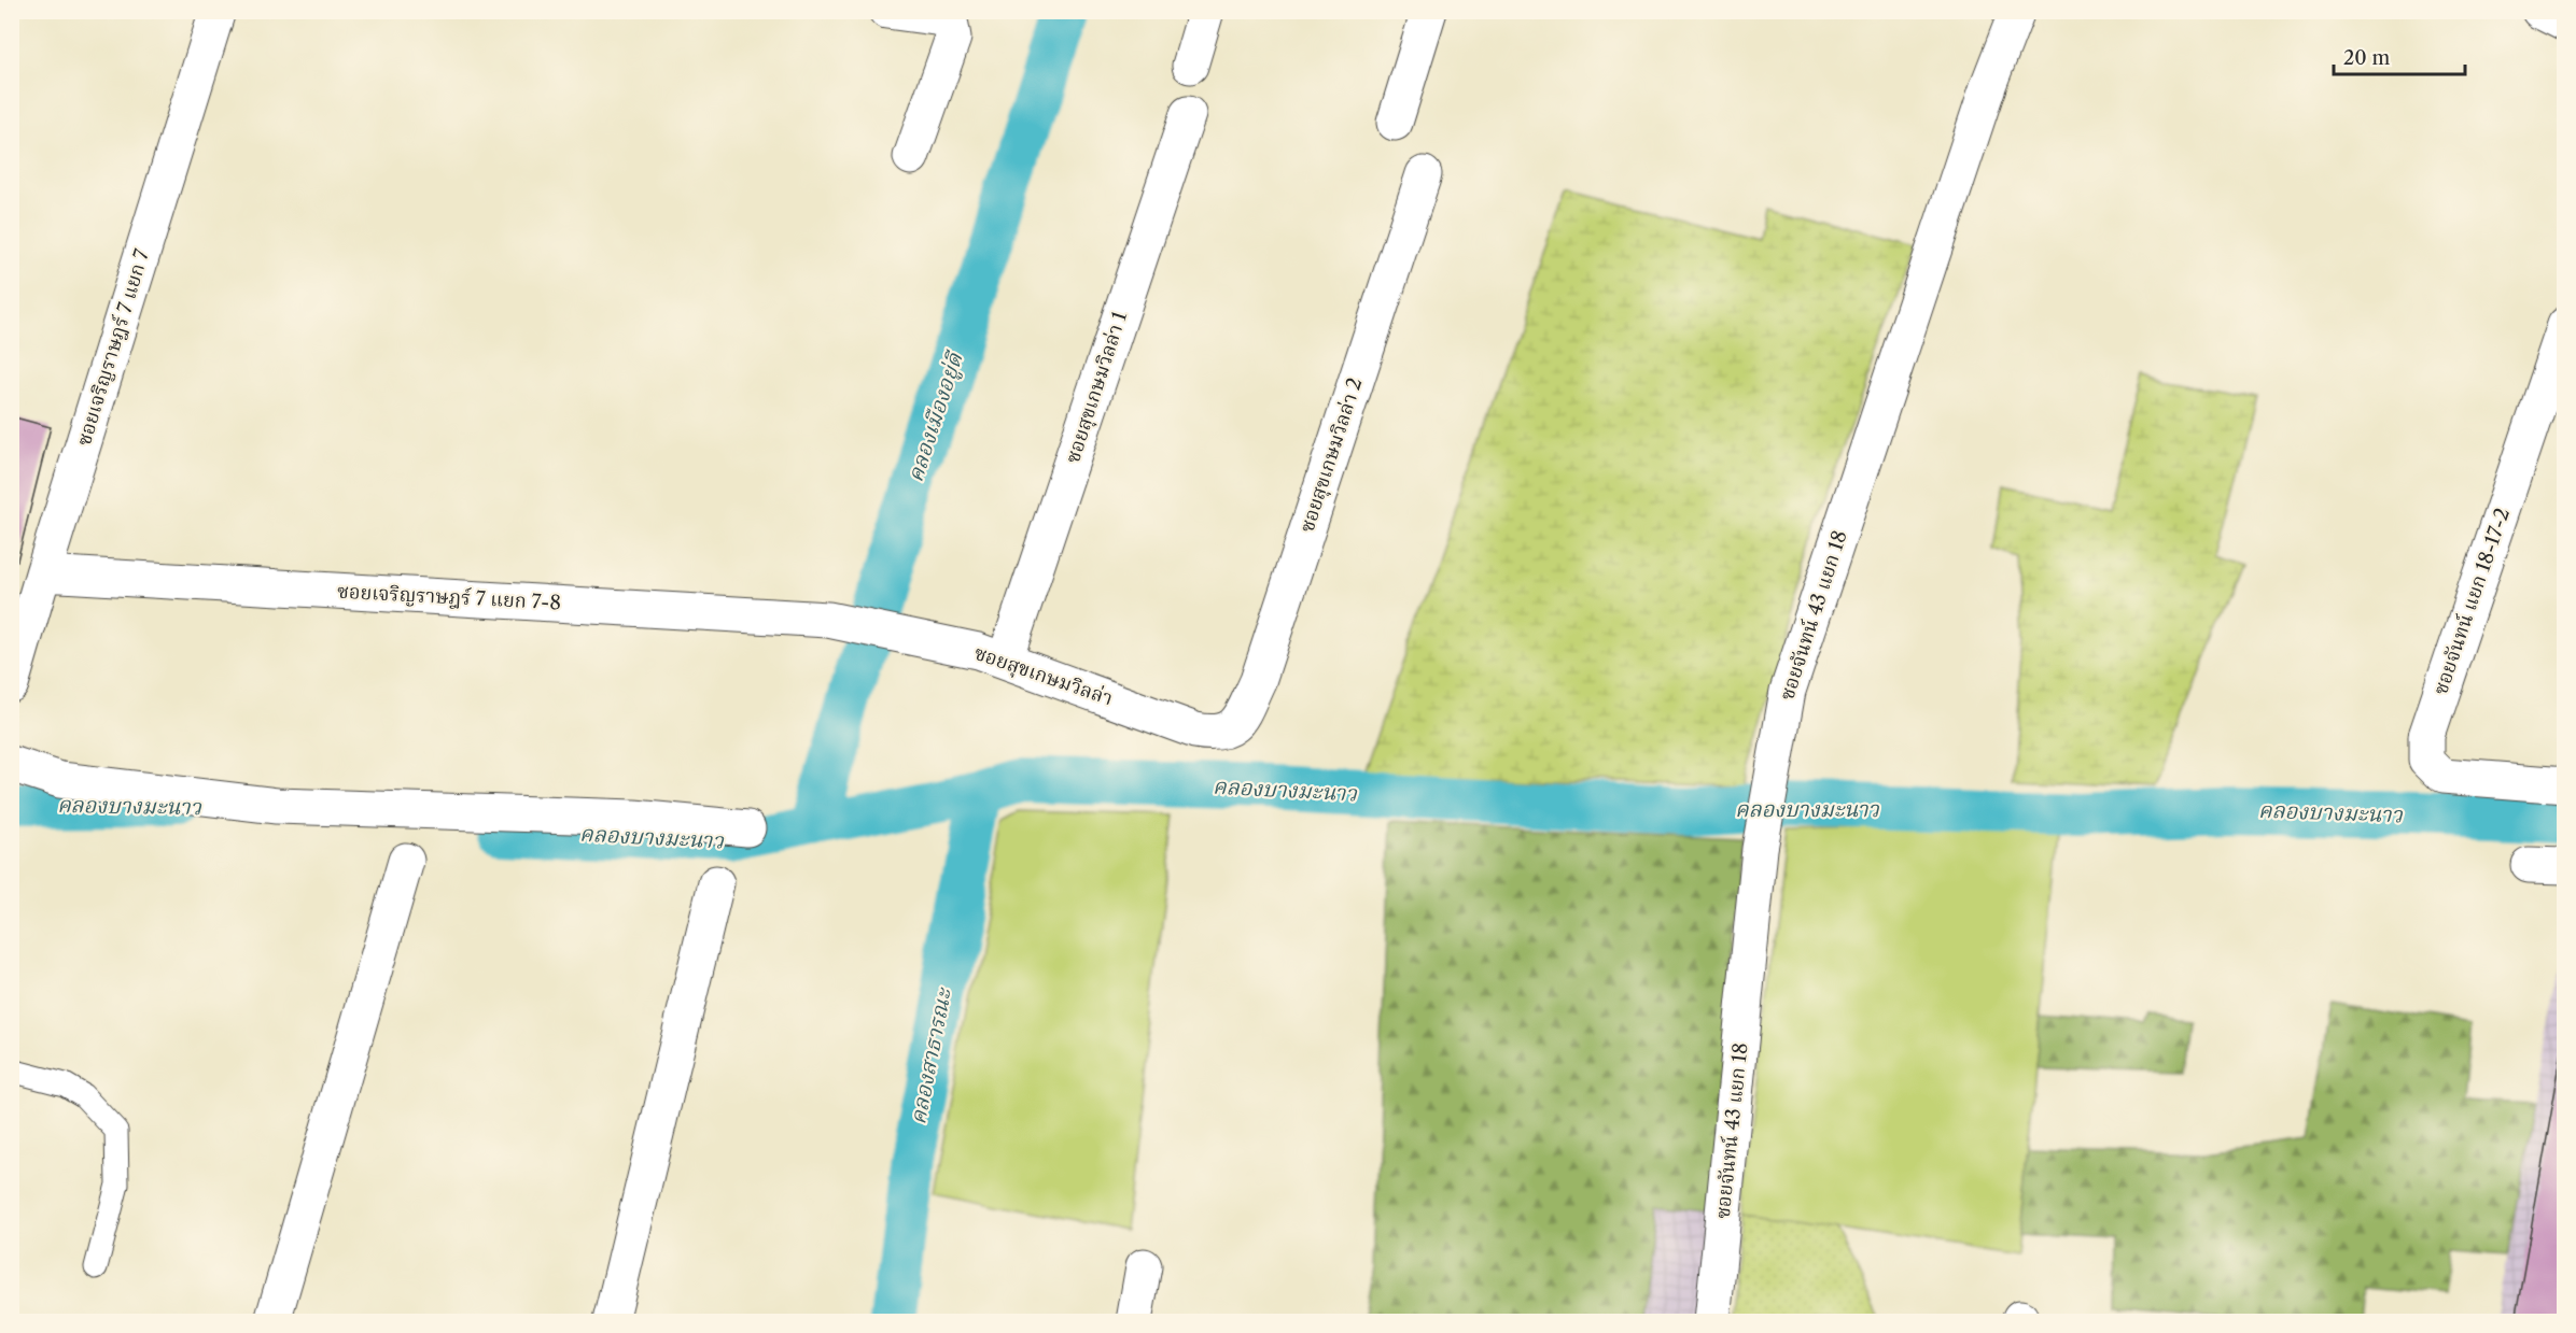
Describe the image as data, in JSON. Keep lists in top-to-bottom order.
{
  "streets": {
    "street": [
      "ซอยเจริญราษฎร์ 7 แยก 7",
      "ซอยสุขเกษมวิลล่า 1",
      "ซอยสุขเกษมวิลล่า 2",
      "ซอยเจริญราษฎร์ 7 แยก 7-8",
      "ซอยจันทน์ แยก 18-17-2",
      "ซอยจันทน์ 43 แยก 18",
      "ซอยสุขเกษมวิลล่า"
    ]
  },
  "crossings": [
    ["ซอยเจริญราษฎร์ 7 แยก 7", "ซอยเจริญราษฎร์ 7 แยก 7-8"],
    ["ซอยสุขเกษมวิลล่า 1", "ซอยสุขเกษมวิลล่า"],
    ["ซอยสุขเกษมวิลล่า 2", "ซอยสุขเกษมวิลล่า"],
    ["ซอยเจริญราษฎร์ 7 แยก 7-8", "ซอยสุขเกษมวิลล่า"]
  ],
  "water": ["คลองเมืองอยู่ดี", "คลองบางมะนาว", "คลองสาธารณะ"],
  "scale_bar": "20 m"
}
